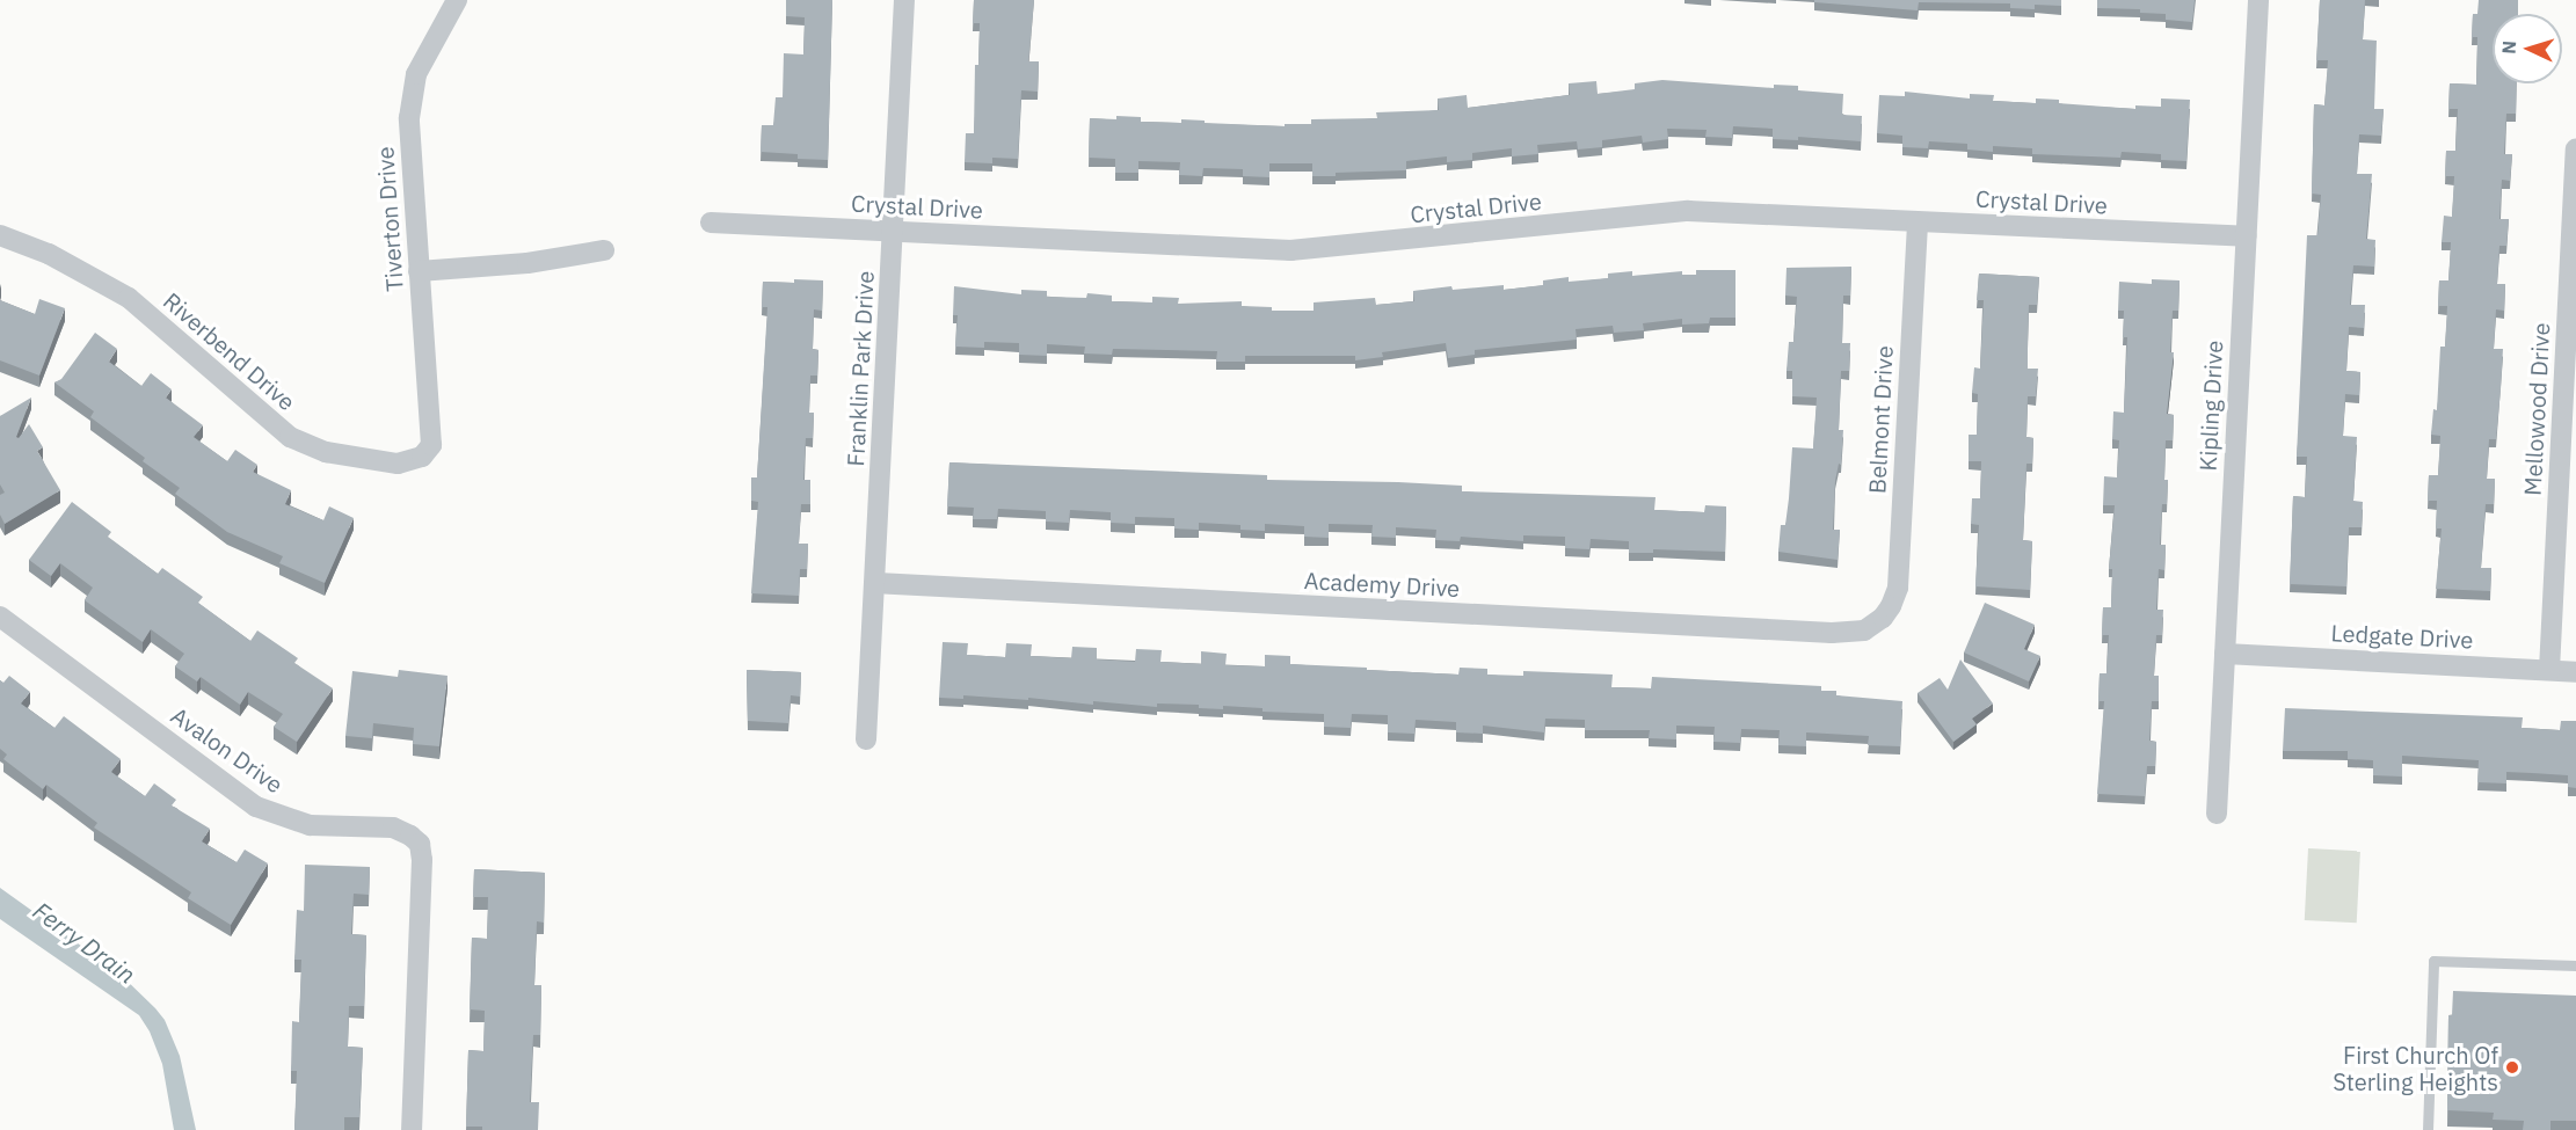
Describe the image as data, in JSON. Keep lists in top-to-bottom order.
{
  "streets": {
    "street": [
      "Crystal Drive",
      "Tiverton Drive",
      "Riverbend Drive",
      "Franklin Park Drive",
      "Kipling Drive",
      "Mellowood Drive",
      "Belmont Drive",
      "Academy Drive",
      "Ledgate Drive",
      "Avalon Drive"
    ]
  },
  "crossings": [
    ["Crystal Drive", "Franklin Park Drive"],
    ["Crystal Drive", "Kipling Drive"],
    ["Crystal Drive", "Belmont Drive"],
    ["Tiverton Drive", "Riverbend Drive"],
    ["Franklin Park Drive", "Academy Drive"],
    ["Kipling Drive", "Ledgate Drive"],
    ["Mellowood Drive", "Ledgate Drive"],
    ["Belmont Drive", "Academy Drive"]
  ],
  "water": ["Ferry Drain"],
  "places": ["First Church Of Sterling Heights"],
  "north": "left"
}
